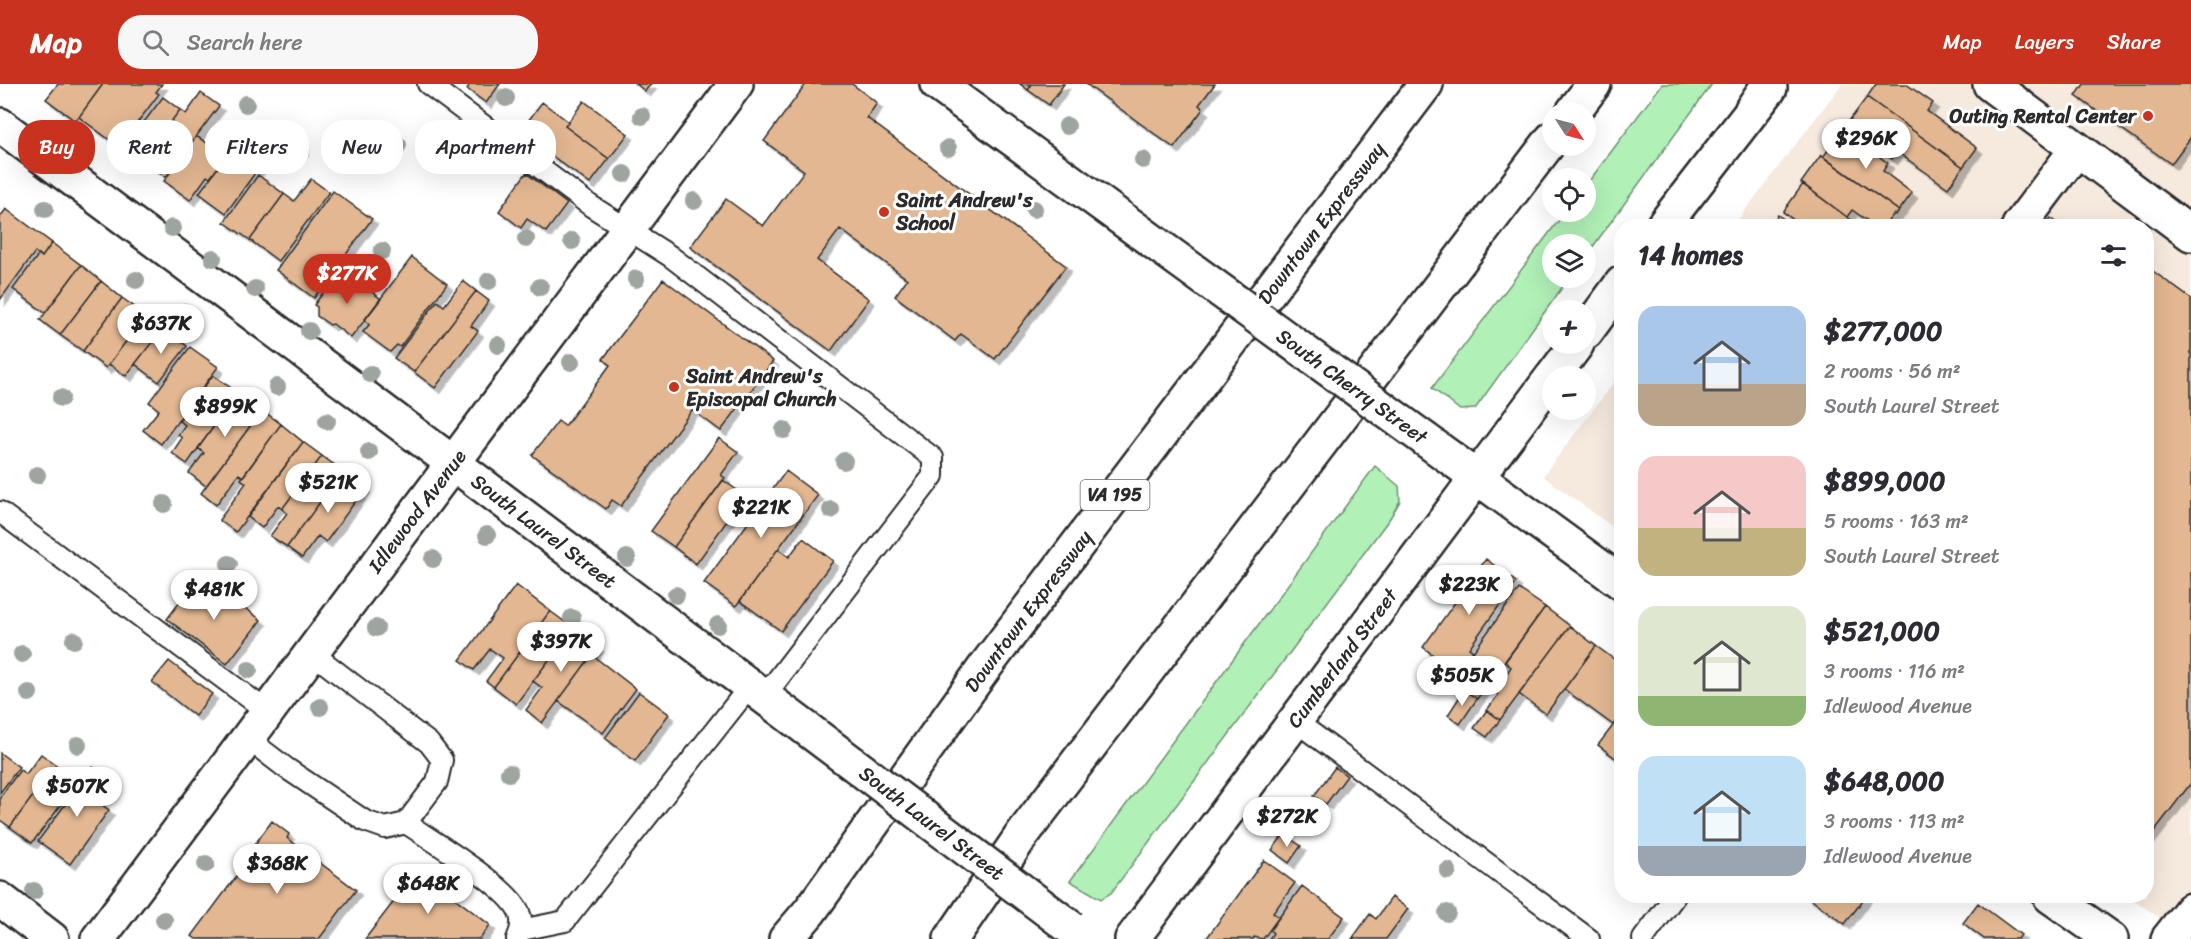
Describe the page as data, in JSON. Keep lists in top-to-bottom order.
{
  "streets": {
    "main road": [
      "Downtown Expressway",
      "South Cherry Street",
      "VA 195",
      "Idlewood Avenue",
      "South Laurel Street",
      "Cumberland Street"
    ]
  },
  "crossings": [
    ["South Cherry Street", "Cumberland Street"],
    ["Idlewood Avenue", "South Laurel Street"]
  ],
  "places": ["Outing Rental Center", "Saint Andrew's School", "Saint Andrew's Episcopal Church"],
  "north": "bottom right",
  "page": {
    "header": "Map",
    "search": "Search here",
    "nav": ["Map", "Layers", "Share"],
    "map_buttons": ["+", "−"],
    "price": [
      "$296K",
      "$277K",
      "$637K",
      "$899K",
      "$521K",
      "$221K",
      "$223K",
      "$481K",
      "$397K",
      "$505K",
      "$507K",
      "$272K",
      "$368K",
      "$648K"
    ],
    "chip": [
      "Buy",
      "Rent",
      "Filters",
      "New",
      "Apartment"
    ],
    "heading": "14 homes",
    "list": [
      {
        "name": "$277,000",
        "note": "2 rooms · 56 m² · South Laurel Street"
      },
      {
        "name": "$899,000",
        "note": "5 rooms · 163 m² · South Laurel Street"
      },
      {
        "name": "$521,000",
        "note": "3 rooms · 116 m² · Idlewood Avenue"
      },
      {
        "name": "$648,000",
        "note": "3 rooms · 113 m² · Idlewood Avenue"
      }
    ]
  }
}
